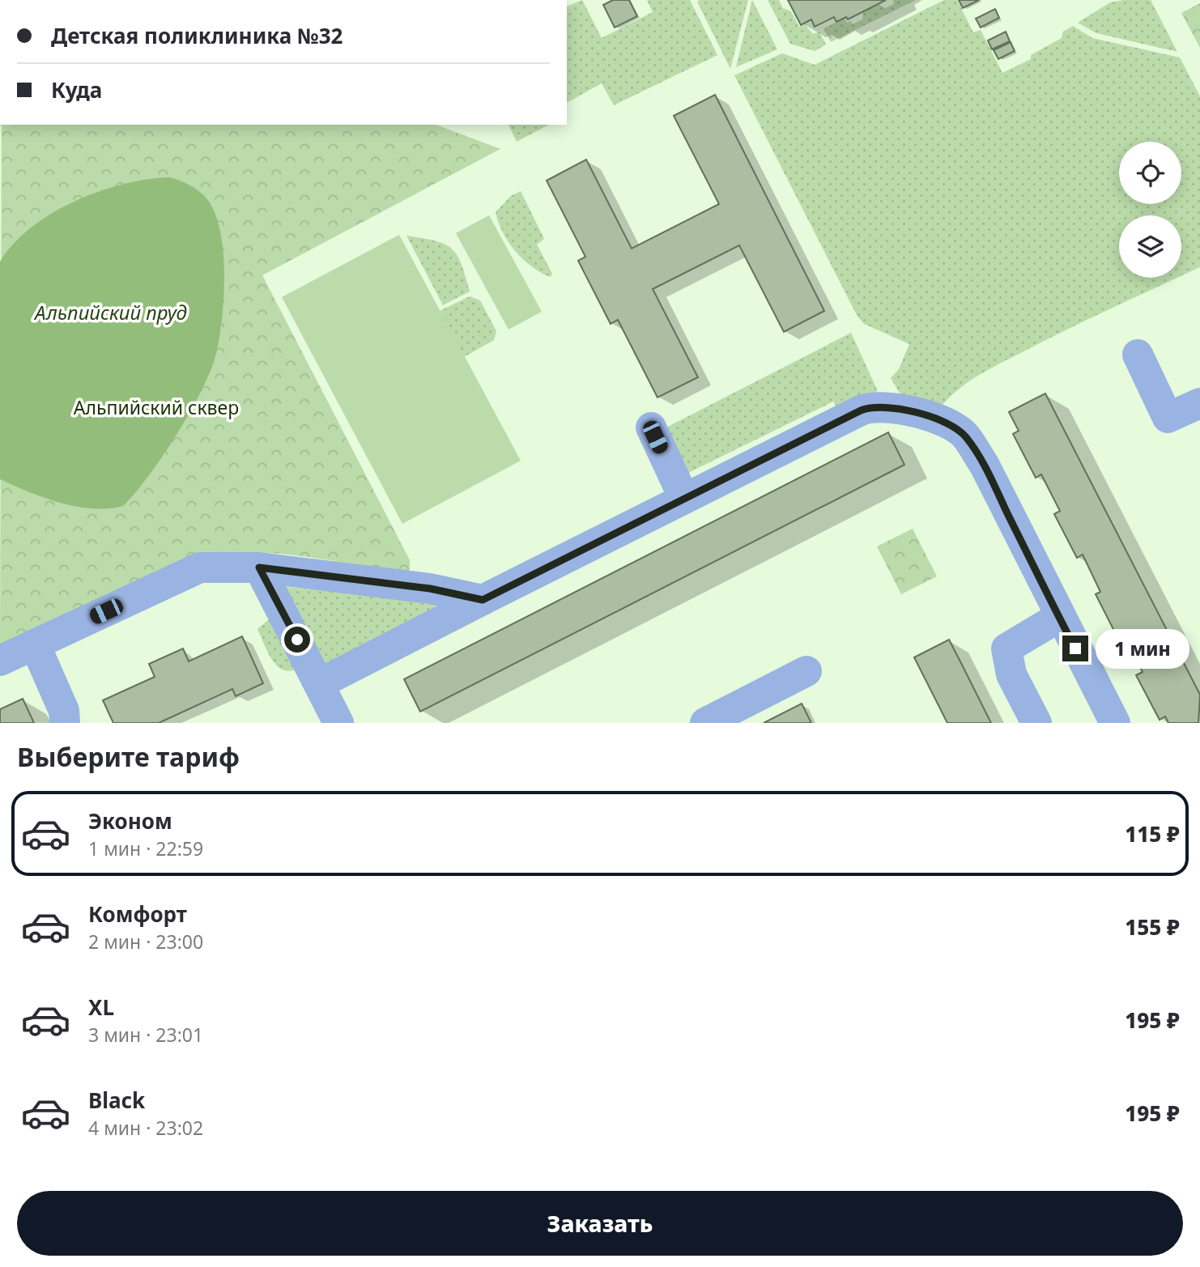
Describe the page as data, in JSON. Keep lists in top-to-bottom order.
{
  "water": ["Альпийский пруд"],
  "parks": ["Альпийский сквер"],
  "page": {
    "banner": ["Детская поликлиника №32", "Куда"],
    "bubble": "1 мин",
    "heading": "Выберите тариф",
    "list": [
      {
        "name": "Эконом",
        "note": "1 мин · 22:59",
        "value": "115 ₽"
      },
      {
        "name": "Комфорт",
        "note": "2 мин · 23:00",
        "value": "155 ₽"
      },
      {
        "name": "XL",
        "note": "3 мин · 23:01",
        "value": "195 ₽"
      },
      {
        "name": "Black",
        "note": "4 мин · 23:02",
        "value": "195 ₽"
      }
    ],
    "buttons": "Заказать"
  }
}
